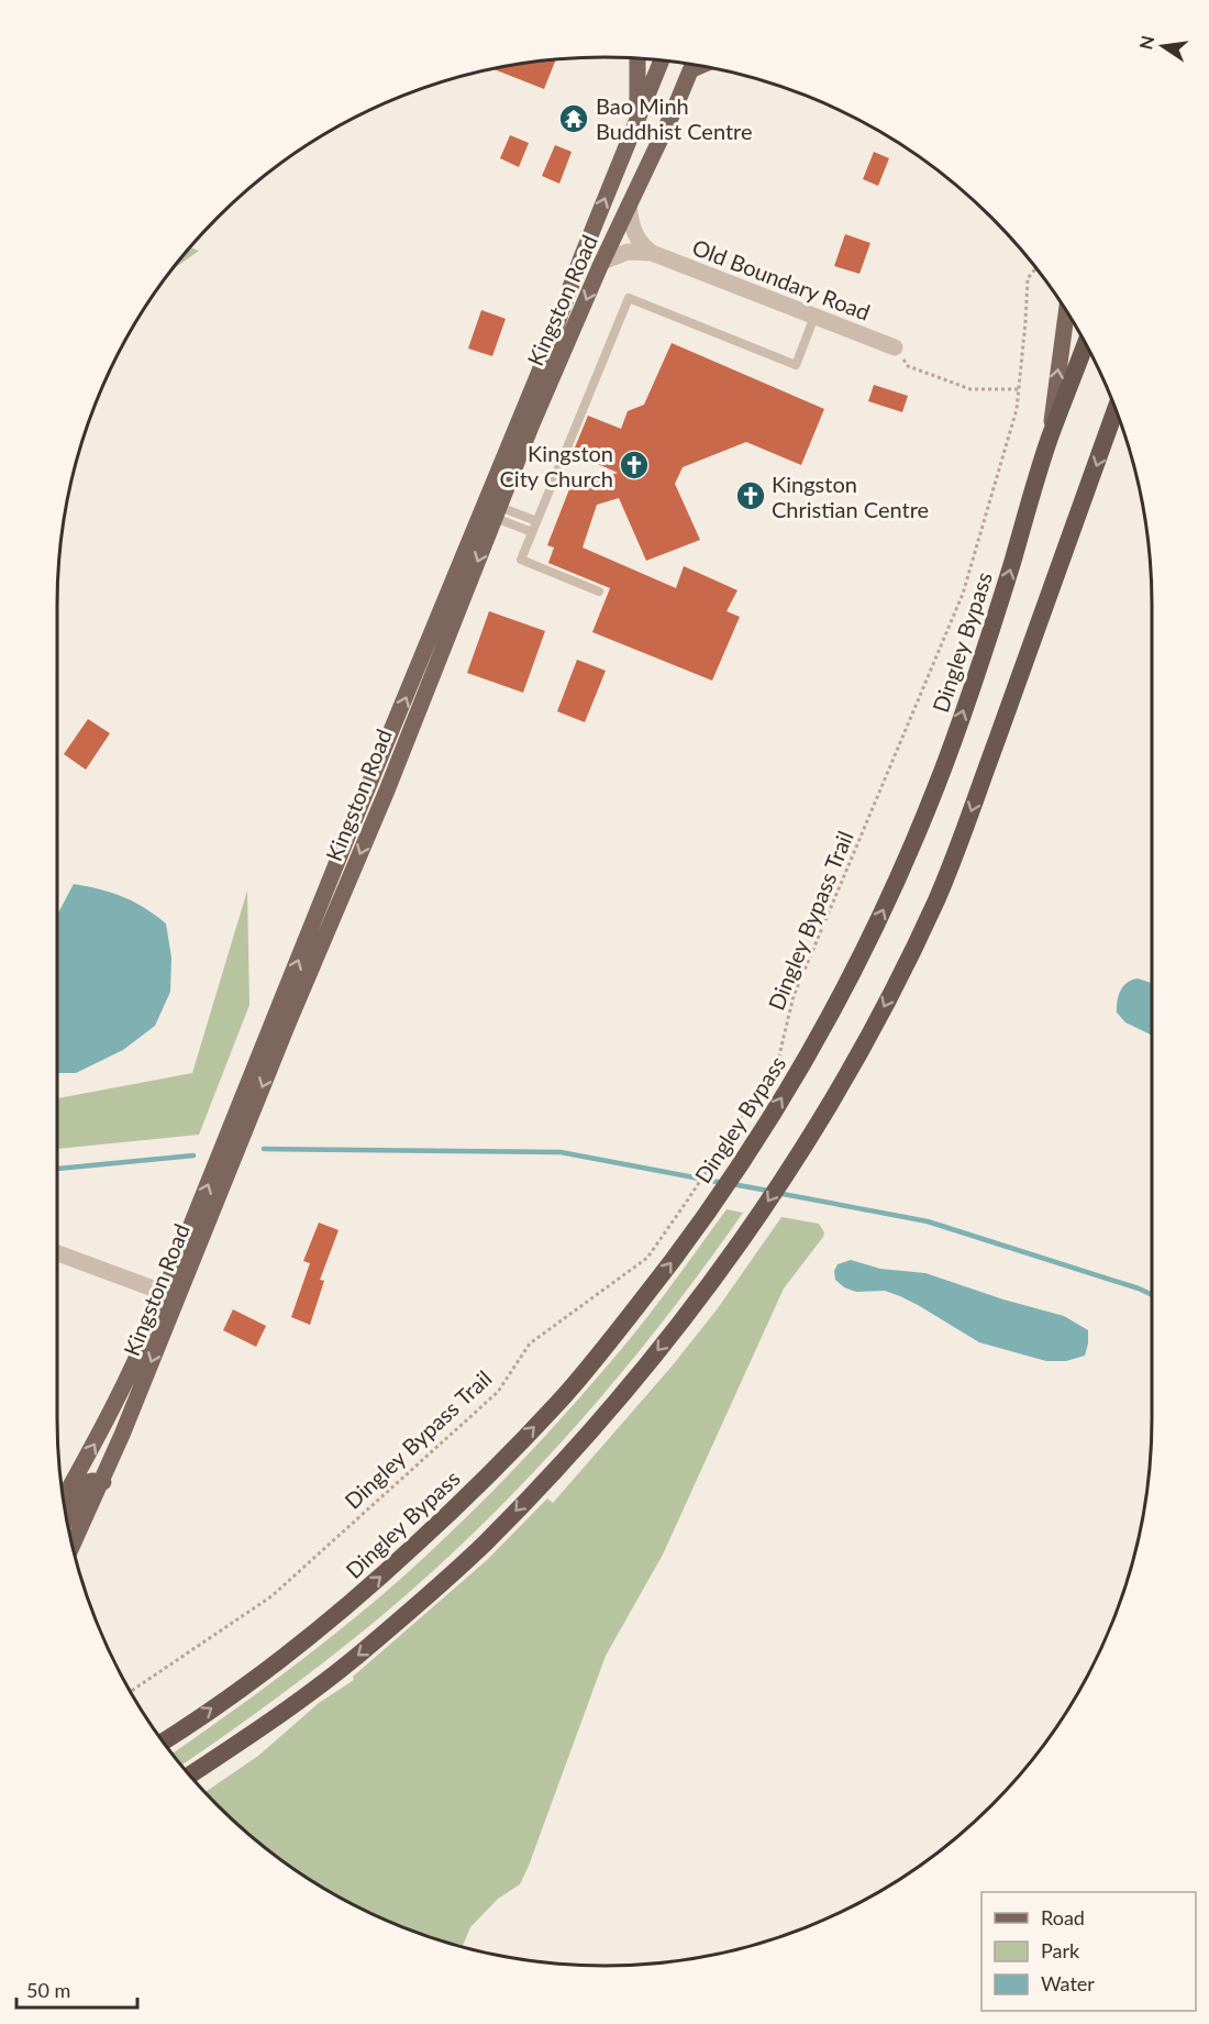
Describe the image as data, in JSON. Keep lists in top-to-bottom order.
{
  "streets": {
    "highway": ["Dingley Bypass"],
    "main road": ["Kingston Road"],
    "street": ["Old Boundary Road"],
    "path": ["Dingley Bypass Trail"]
  },
  "crossings": [
    ["Old Boundary Road", "Kingston Road"]
  ],
  "places": {
    "temple": ["Bao Minh Buddhist Centre"],
    "church": ["Kingston City Church", "Kingston Christian Centre"]
  },
  "legend": ["Road", "Park", "Water"],
  "scale_bar": "50 m",
  "north": "left"
}
